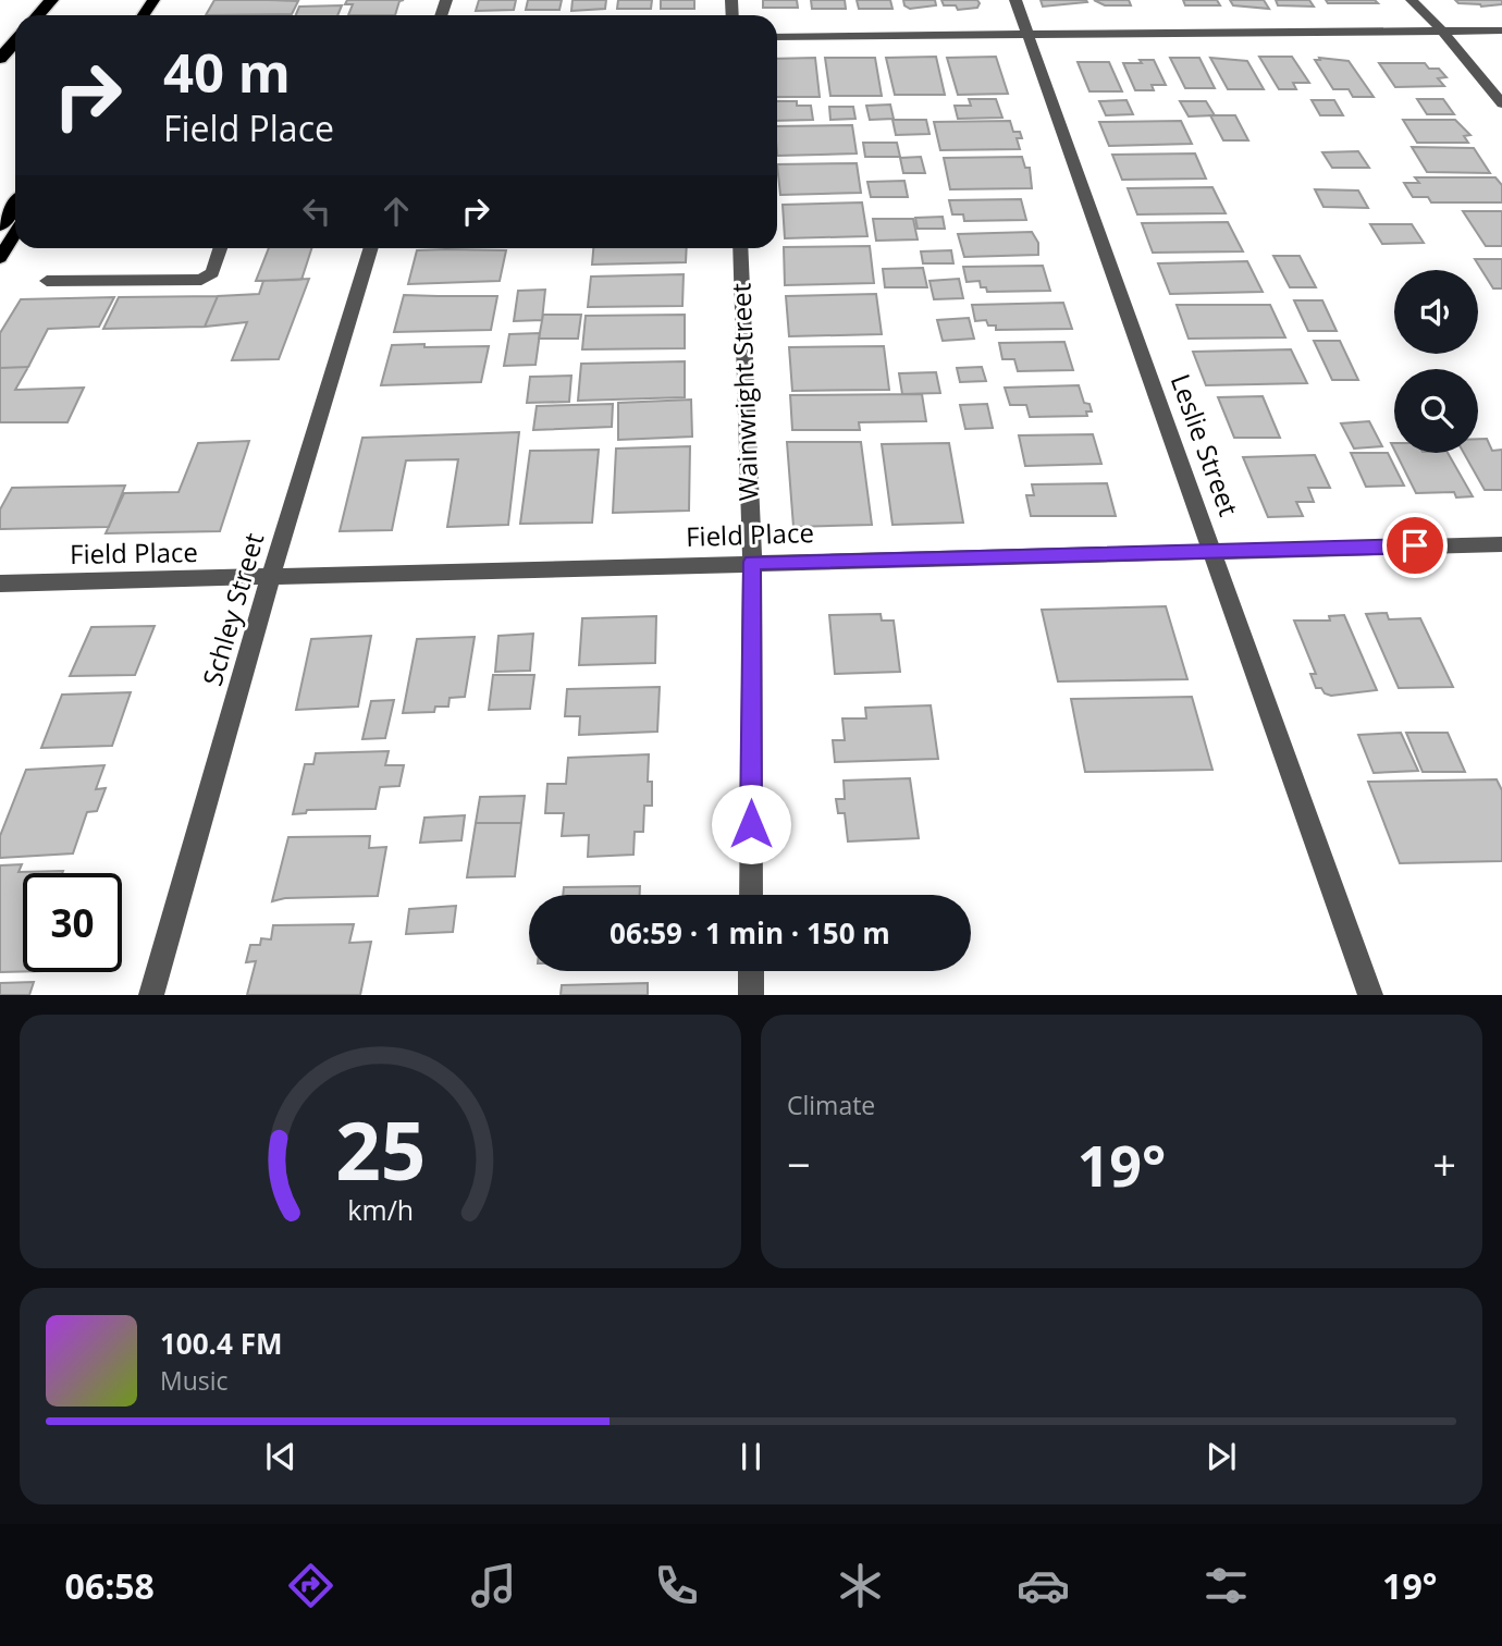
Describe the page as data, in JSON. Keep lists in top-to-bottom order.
{
  "streets": {
    "street": [
      "Wainwright Street",
      "Leslie Street",
      "Field Place",
      "Schley Street"
    ]
  },
  "crossings": [
    ["Wainwright Street", "Field Place"],
    ["Leslie Street", "Field Place"],
    ["Field Place", "Schley Street"]
  ],
  "page": {
    "turn": ["40 m", "Field Place"],
    "limit": "30",
    "trip": "06:59 · 1 min · 150 m",
    "tile": "Climate",
    "heat": ["−", "19°", "+"],
    "song": ["100.4 FM", "Music"],
    "tabs": ["06:58", "19°"],
    "gauge": ["25", "km/h"]
  }
}
